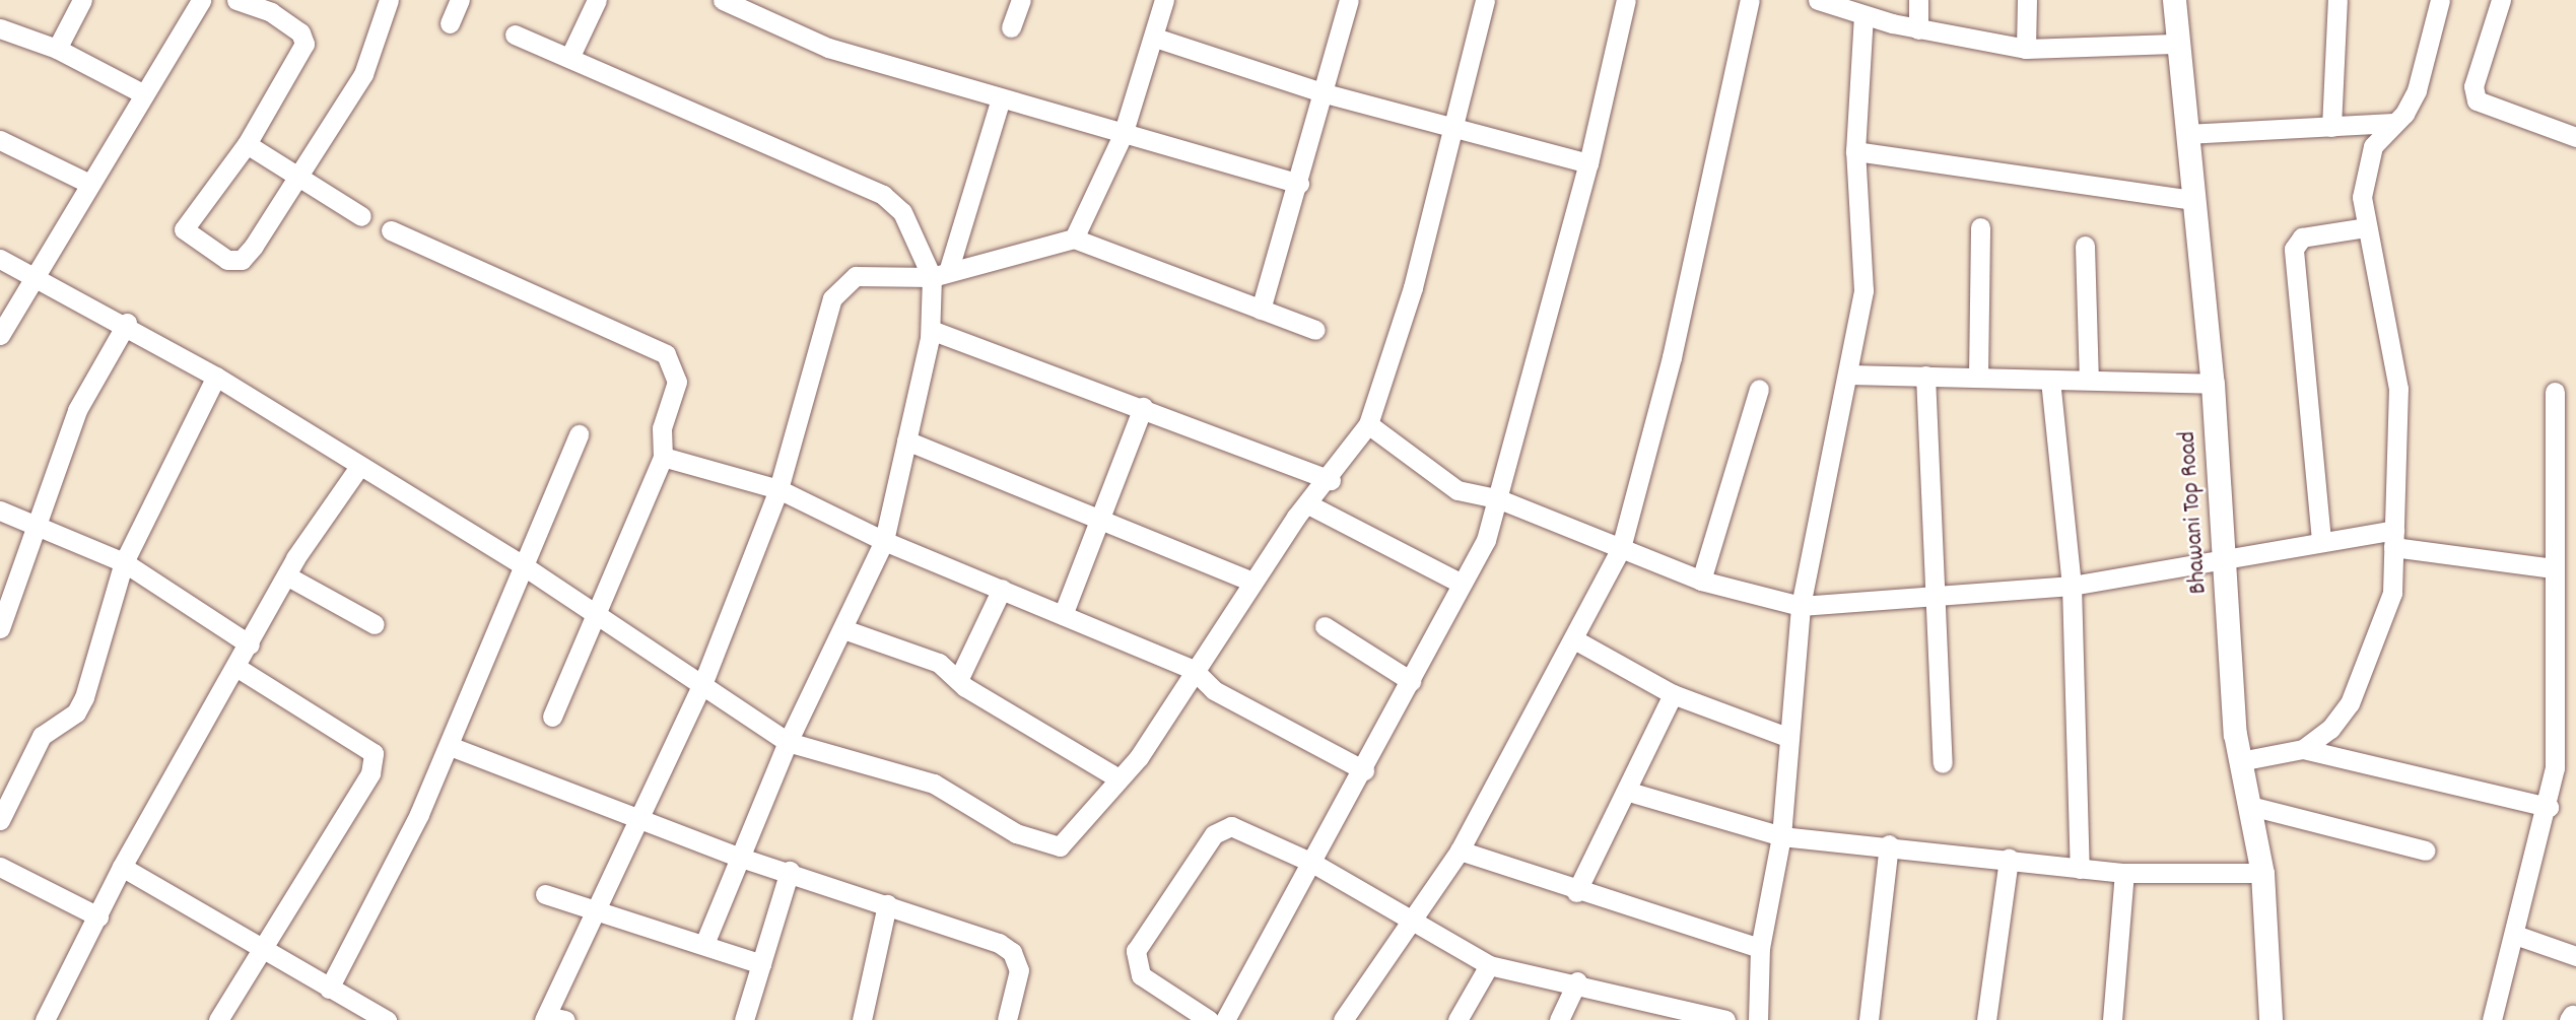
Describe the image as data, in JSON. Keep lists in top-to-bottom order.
{
  "streets": {
    "street": ["Bhawani Top Road"]
  }
}
